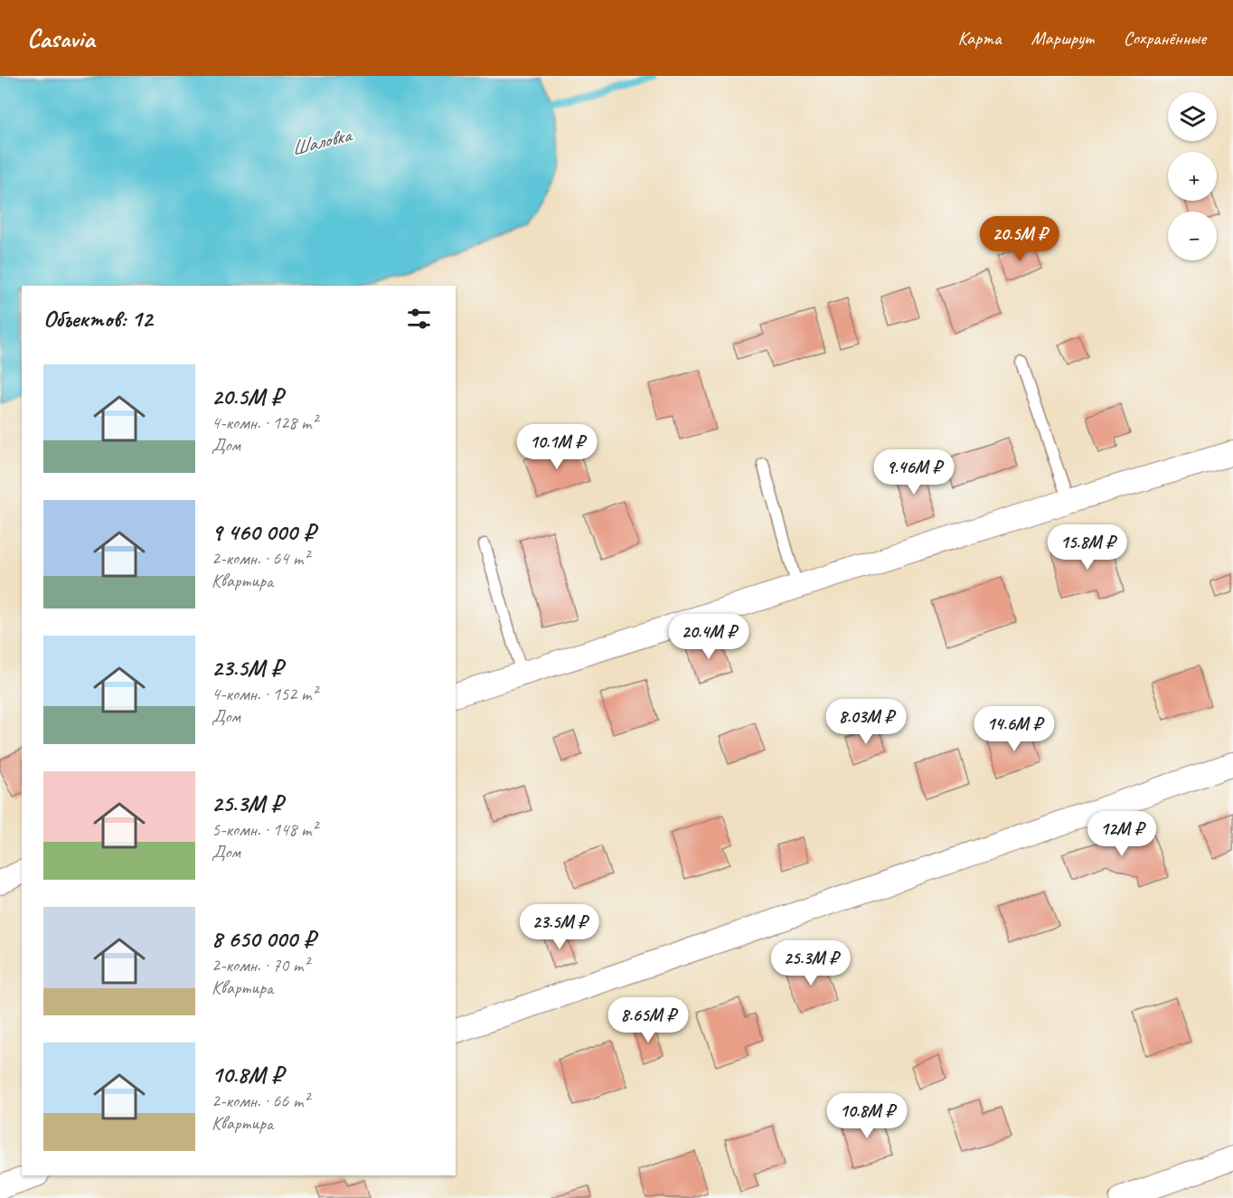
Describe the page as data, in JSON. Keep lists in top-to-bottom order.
{
  "water": ["Шаловка"],
  "page": {
    "header": "Casavia",
    "nav": ["Карта", "Маршрут", "Сохранённые"],
    "map_buttons": ["+", "−"],
    "price": [
      "20.5M ₽",
      "10.1M ₽",
      "9.46M ₽",
      "15.8M ₽",
      "20.4M ₽",
      "8.03M ₽",
      "14.6M ₽",
      "12M ₽",
      "23.5M ₽",
      "25.3M ₽",
      "8.65M ₽",
      "10.8M ₽"
    ],
    "heading": "Объектов: 12",
    "list": [
      {
        "name": "20.5M ₽",
        "note": "4-комн. · 128 m² · Дом"
      },
      {
        "name": "9 460 000 ₽",
        "note": "2-комн. · 64 m² · Квартира"
      },
      {
        "name": "23.5M ₽",
        "note": "4-комн. · 152 m² · Дом"
      },
      {
        "name": "25.3M ₽",
        "note": "5-комн. · 148 m² · Дом"
      },
      {
        "name": "8 650 000 ₽",
        "note": "2-комн. · 70 m² · Квартира"
      },
      {
        "name": "10.8M ₽",
        "note": "2-комн. · 66 m² · Квартира"
      }
    ]
  }
}
